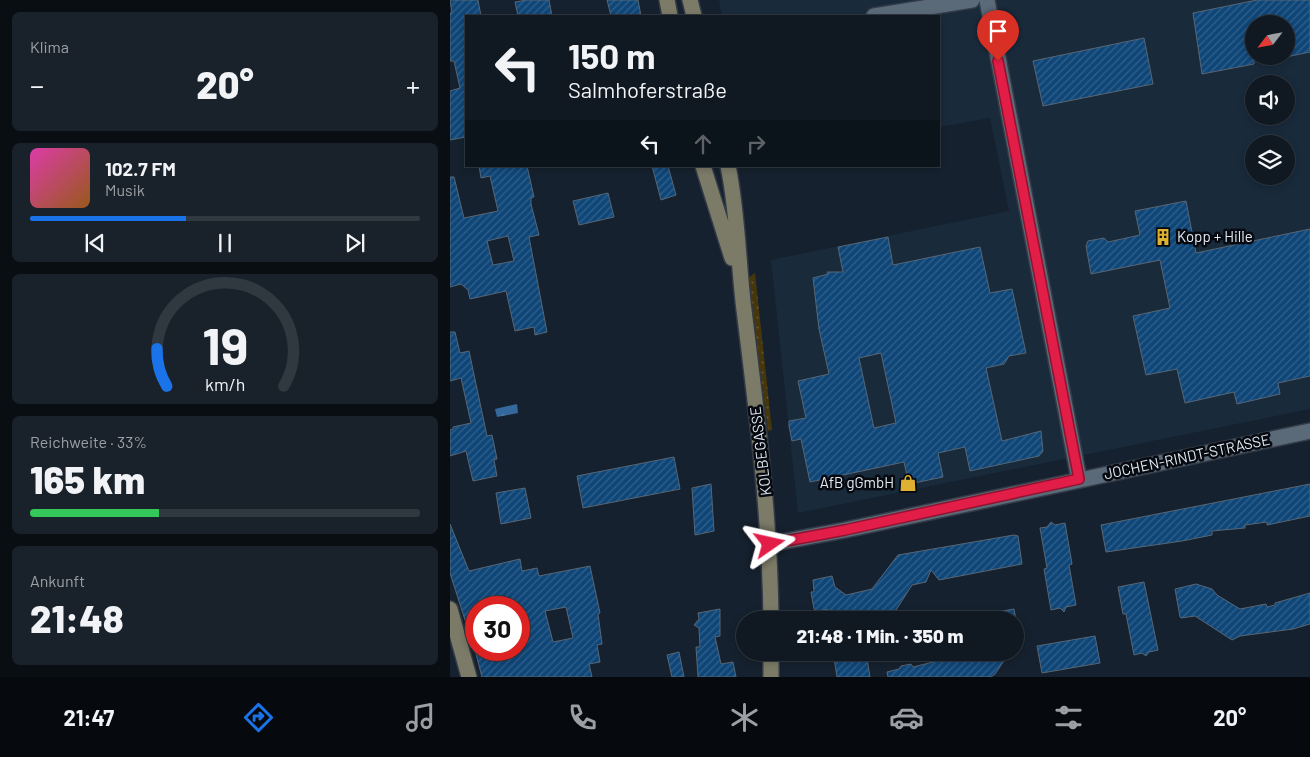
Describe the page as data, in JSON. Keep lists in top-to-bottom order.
{
  "streets": {
    "main road": ["KOLBEGASSE"],
    "street": ["JOCHEN-RINDT-STRASSE"]
  },
  "crossings": [
    ["KOLBEGASSE", "JOCHEN-RINDT-STRASSE"]
  ],
  "places": {
    "building": ["Kopp + Hille"],
    "shop": ["AfB gGmbH"]
  },
  "north": "bottom left",
  "page": {
    "tile": [
      "Klima",
      ["Reichweite · 33%", "165 km"],
      ["Ankunft", "21:48"]
    ],
    "turn": ["150 m", "Salmhoferstraße"],
    "heat": ["−", "20°", "+"],
    "song": ["102.7 FM", "Musik"],
    "limit": "30",
    "trip": "21:48 · 1 Min. · 350 m",
    "tabs": ["21:47", "20°"],
    "gauge": ["19", "km/h"]
  }
}
